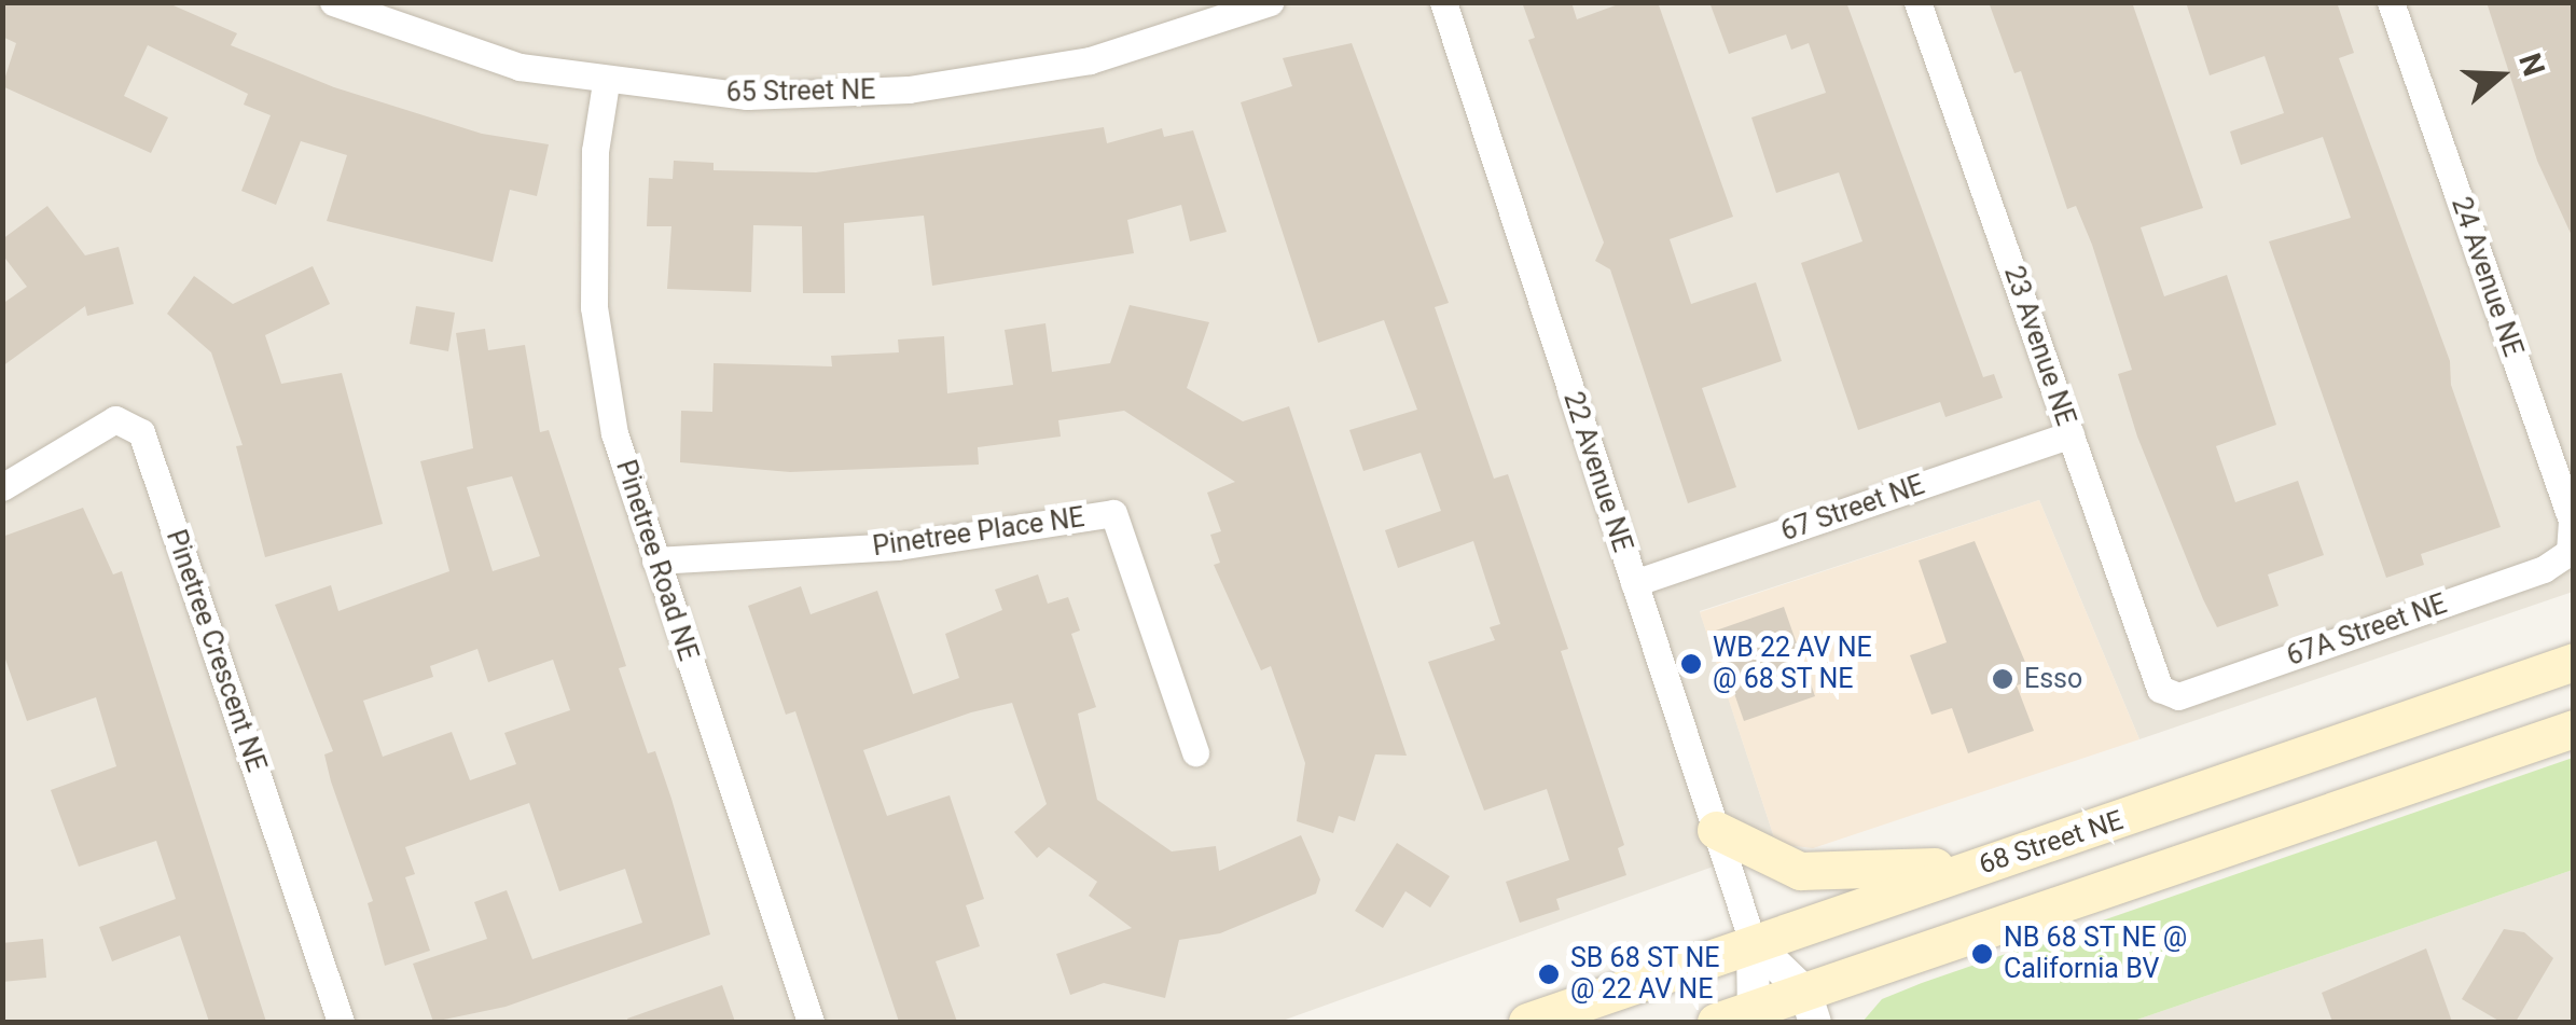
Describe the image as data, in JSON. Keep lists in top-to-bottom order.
{
  "streets": {
    "main road": ["68 Street NE"],
    "street": [
      "65 Street NE",
      "24 Avenue NE",
      "23 Avenue NE",
      "22 Avenue NE",
      "67 Street NE",
      "Pinetree Place NE",
      "Pinetree Road NE",
      "67A Street NE",
      "Pinetree Crescent NE"
    ]
  },
  "crossings": [
    ["65 Street NE", "Pinetree Road NE"],
    ["24 Avenue NE", "67A Street NE"],
    ["23 Avenue NE", "67 Street NE"],
    ["23 Avenue NE", "67A Street NE"],
    ["22 Avenue NE", "67 Street NE"],
    ["22 Avenue NE", "68 Street NE"],
    ["Pinetree Place NE", "Pinetree Road NE"]
  ],
  "places": [
    "WB 22 AV NE @ 68 ST NE",
    "Esso",
    "NB 68 ST NE @ California BV",
    "SB 68 ST NE @ 22 AV NE"
  ],
  "north": "right"
}
